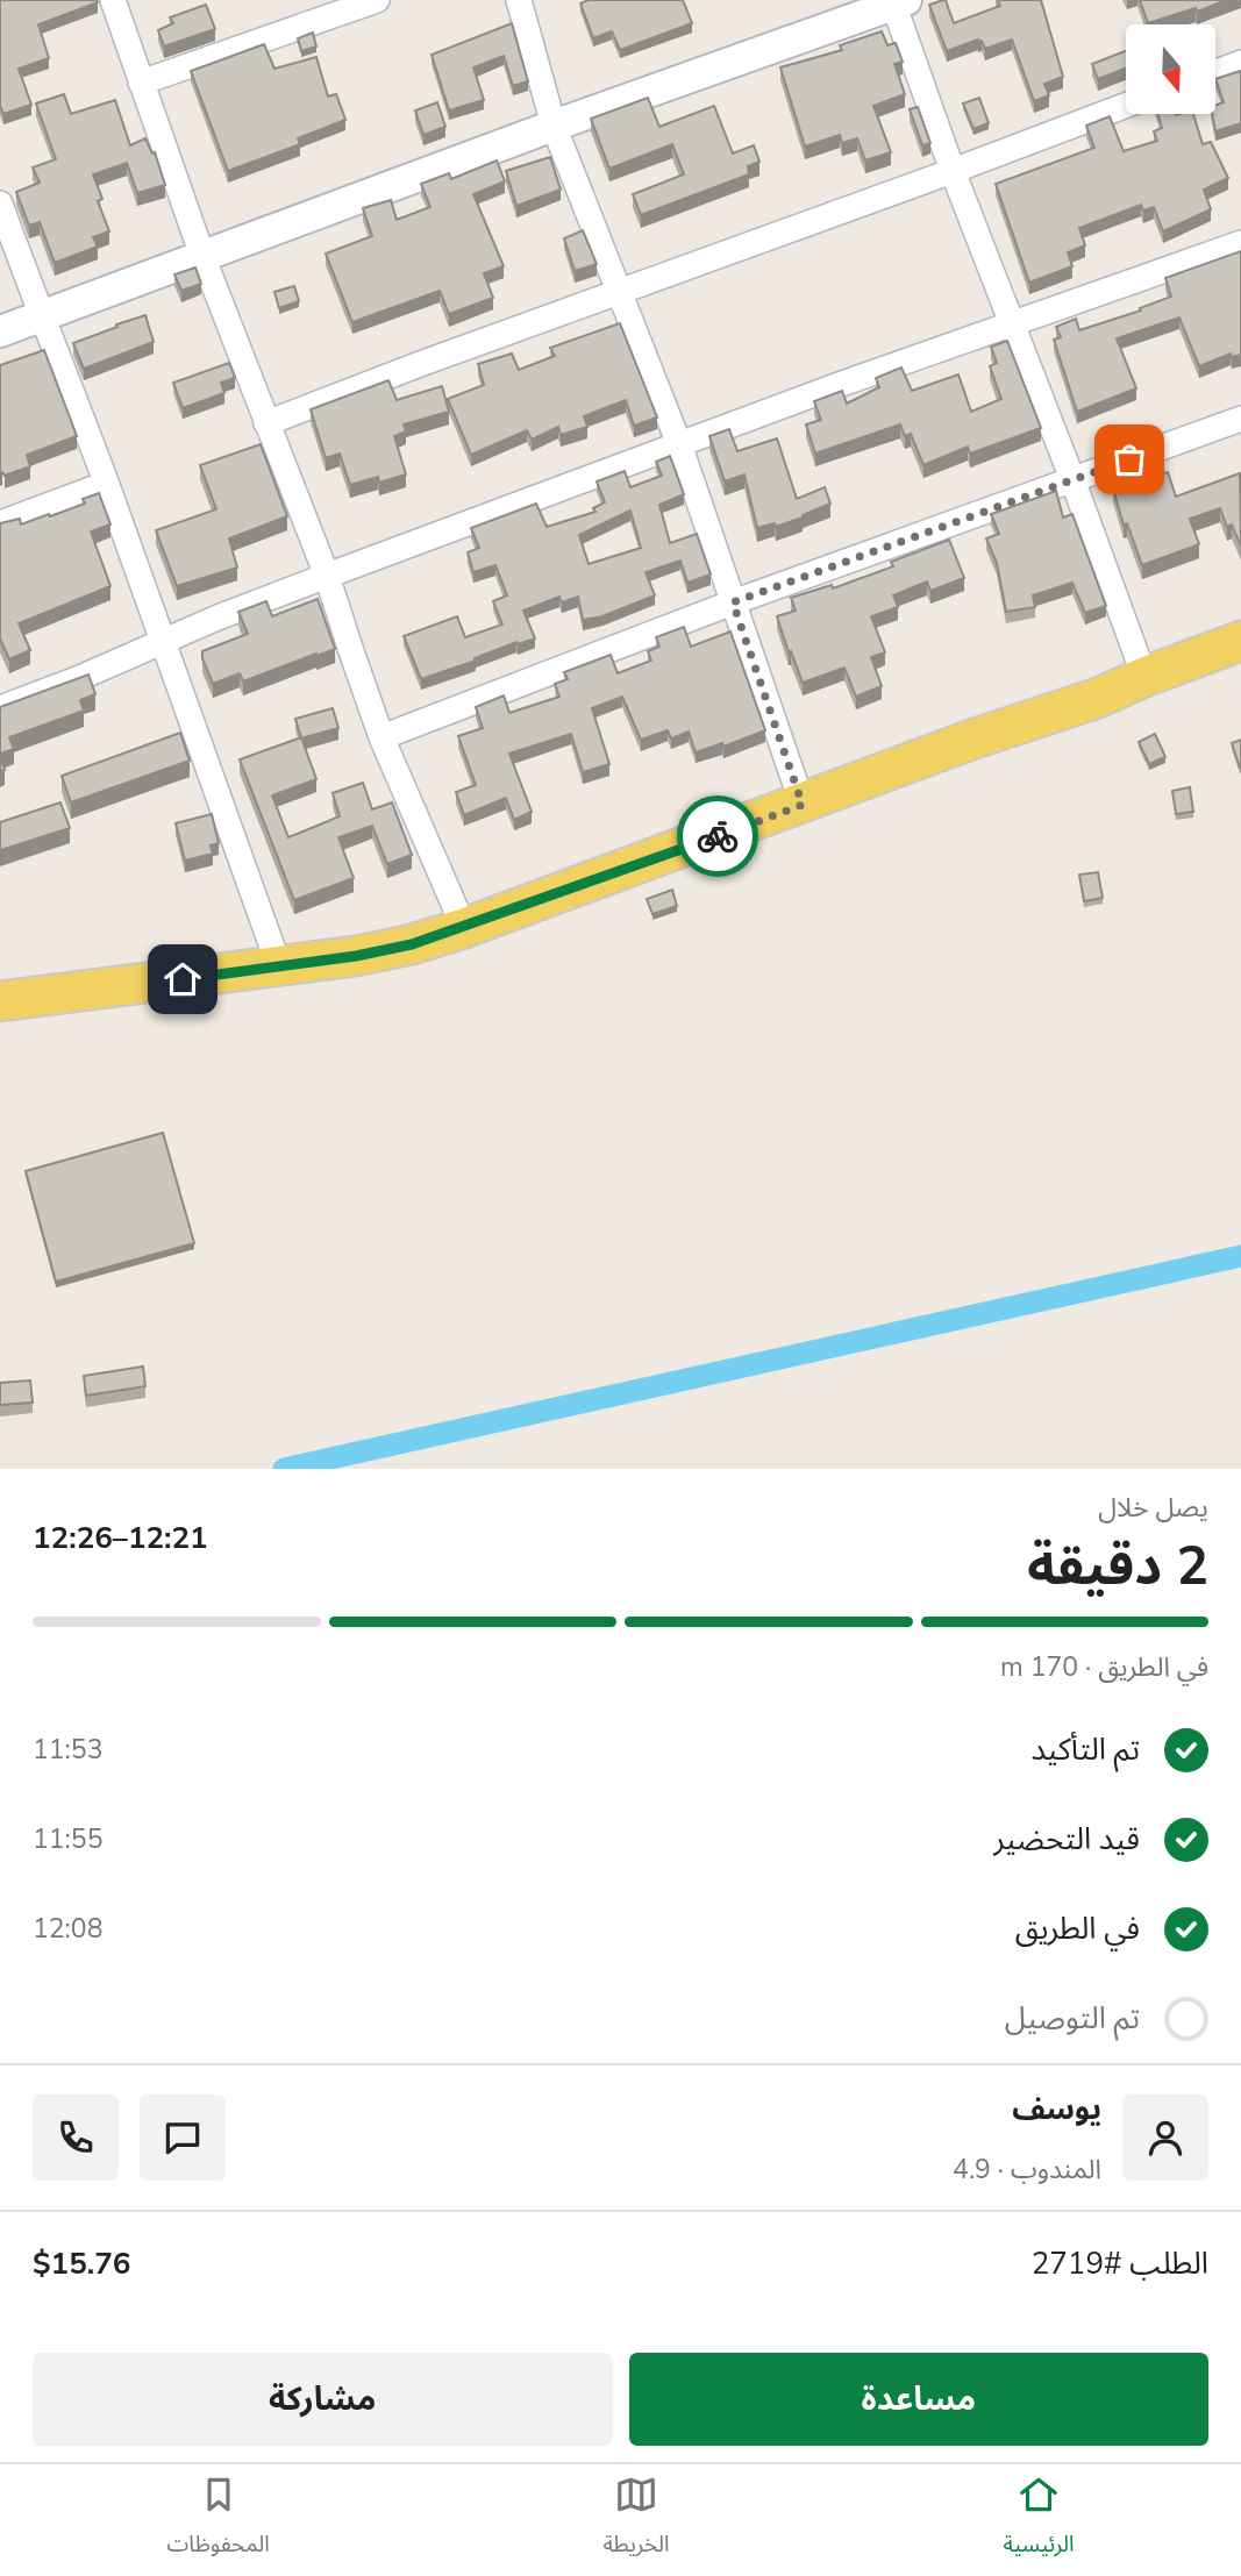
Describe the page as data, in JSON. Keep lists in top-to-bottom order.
{
  "north": "bottom",
  "page": {
    "heading": ["2 دقيقة", "يصل خلال", "12:21–12:26"],
    "panel": [
      "يوسف",
      "المندوب · 4.9",
      "الطلب #2719",
      "$15.76"
    ],
    "bar": "في الطريق · 170 m",
    "list": [
      ["تم التأكيد", "11:53"],
      ["قيد التحضير", "11:55"],
      ["في الطريق", "12:08"],
      "تم التوصيل"
    ],
    "buttons": ["مساعدة", "مشاركة"],
    "tabs": ["الرئيسية", "الخريطة", "المحفوظات"]
  }
}
